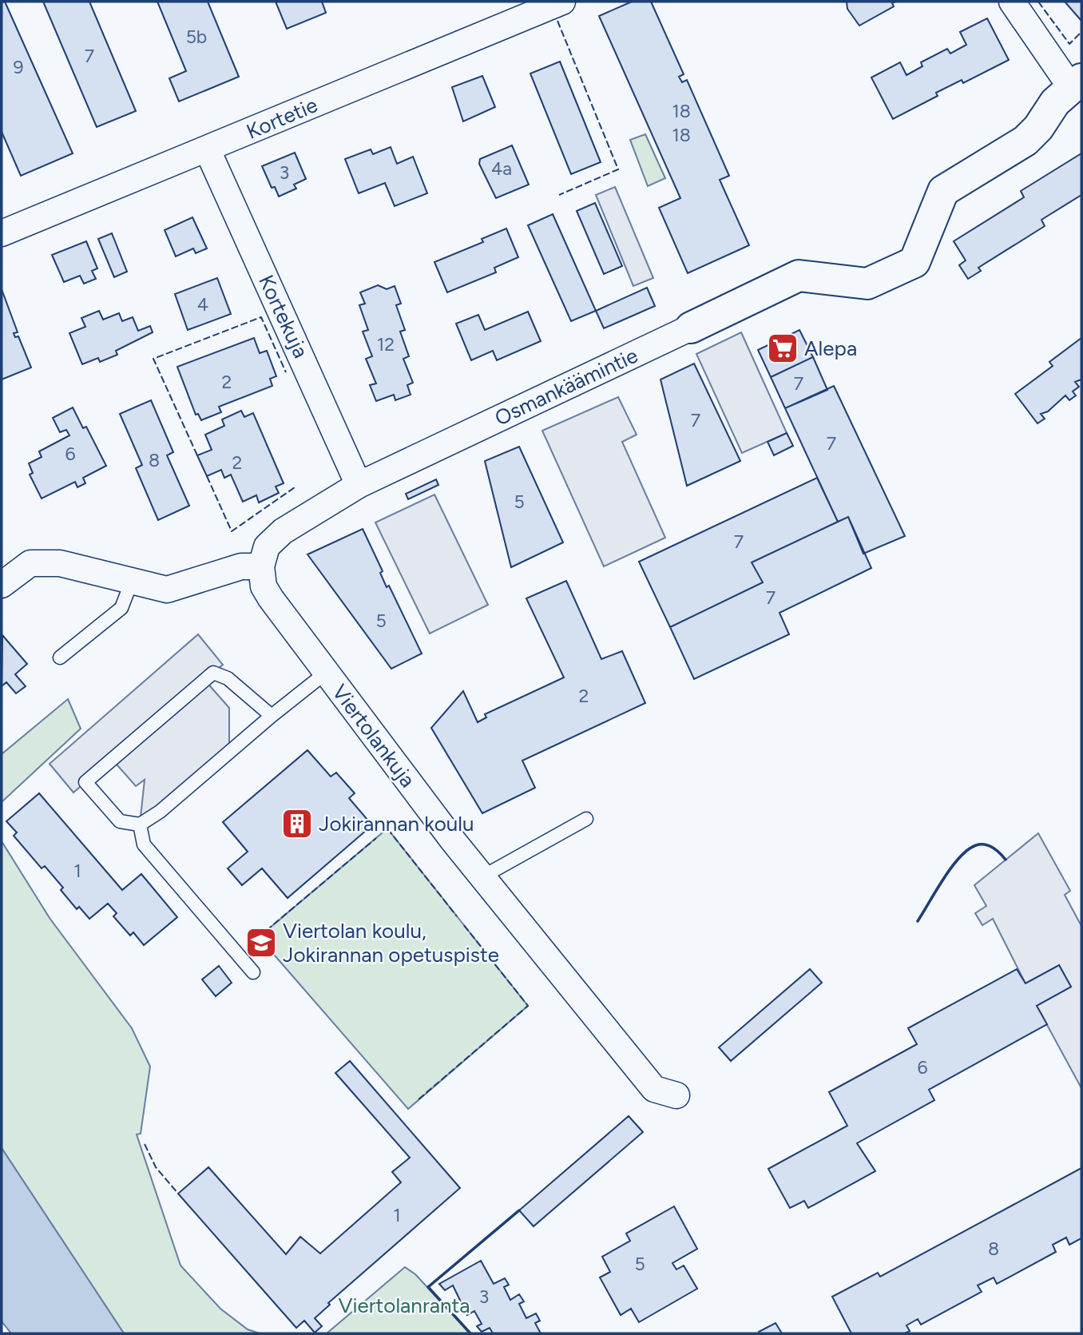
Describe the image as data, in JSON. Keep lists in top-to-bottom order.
{
  "streets": {
    "street": [
      "Kortetie",
      "Kortekuja",
      "Osmankäämintie",
      "Viertolankuja"
    ]
  },
  "crossings": [
    ["Kortetie", "Kortekuja"],
    ["Kortekuja", "Osmankäämintie"],
    ["Osmankäämintie", "Viertolankuja"]
  ],
  "parks": ["Viertolanranta"],
  "places": {
    "supermarket": ["Alepa"],
    "building": ["Jokirannan koulu"],
    "school or university": ["Viertolan koulu, Jokirannan opetuspiste"]
  },
  "house_numbers": [
    "5b",
    "7",
    "9",
    "18",
    "18",
    "4a",
    "3",
    "4",
    "12",
    "2",
    "7",
    "7",
    "7",
    "6",
    "8",
    "2",
    "5",
    "7",
    "7",
    "5",
    "2",
    "1",
    "6",
    "1",
    "8",
    "5",
    "3"
  ]
}
